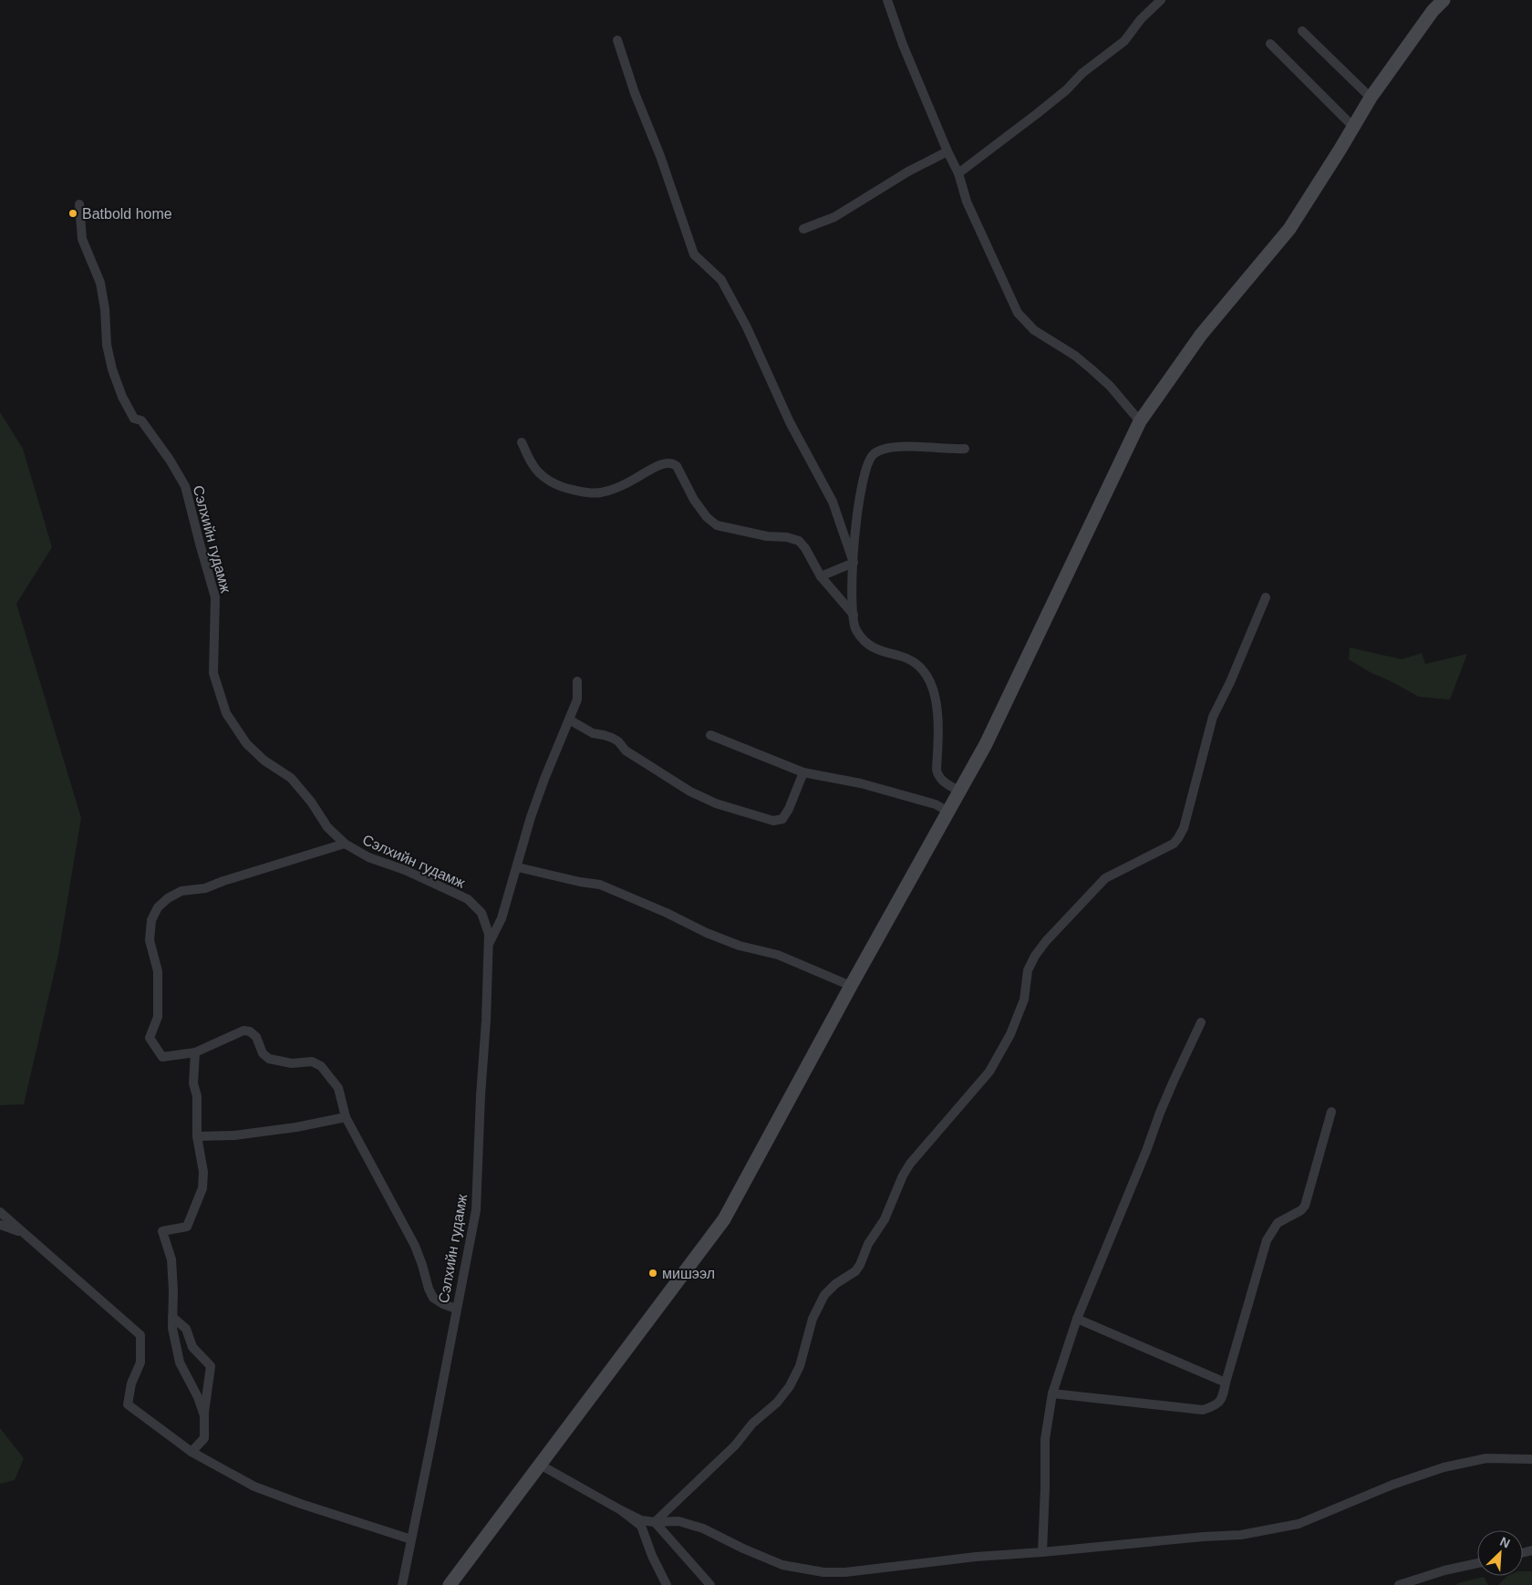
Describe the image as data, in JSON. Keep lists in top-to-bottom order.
{
  "streets": {
    "street": ["Сэлхийн гудамж"]
  },
  "places": ["Batbold home", "мишээл"],
  "north": "top right"
}
